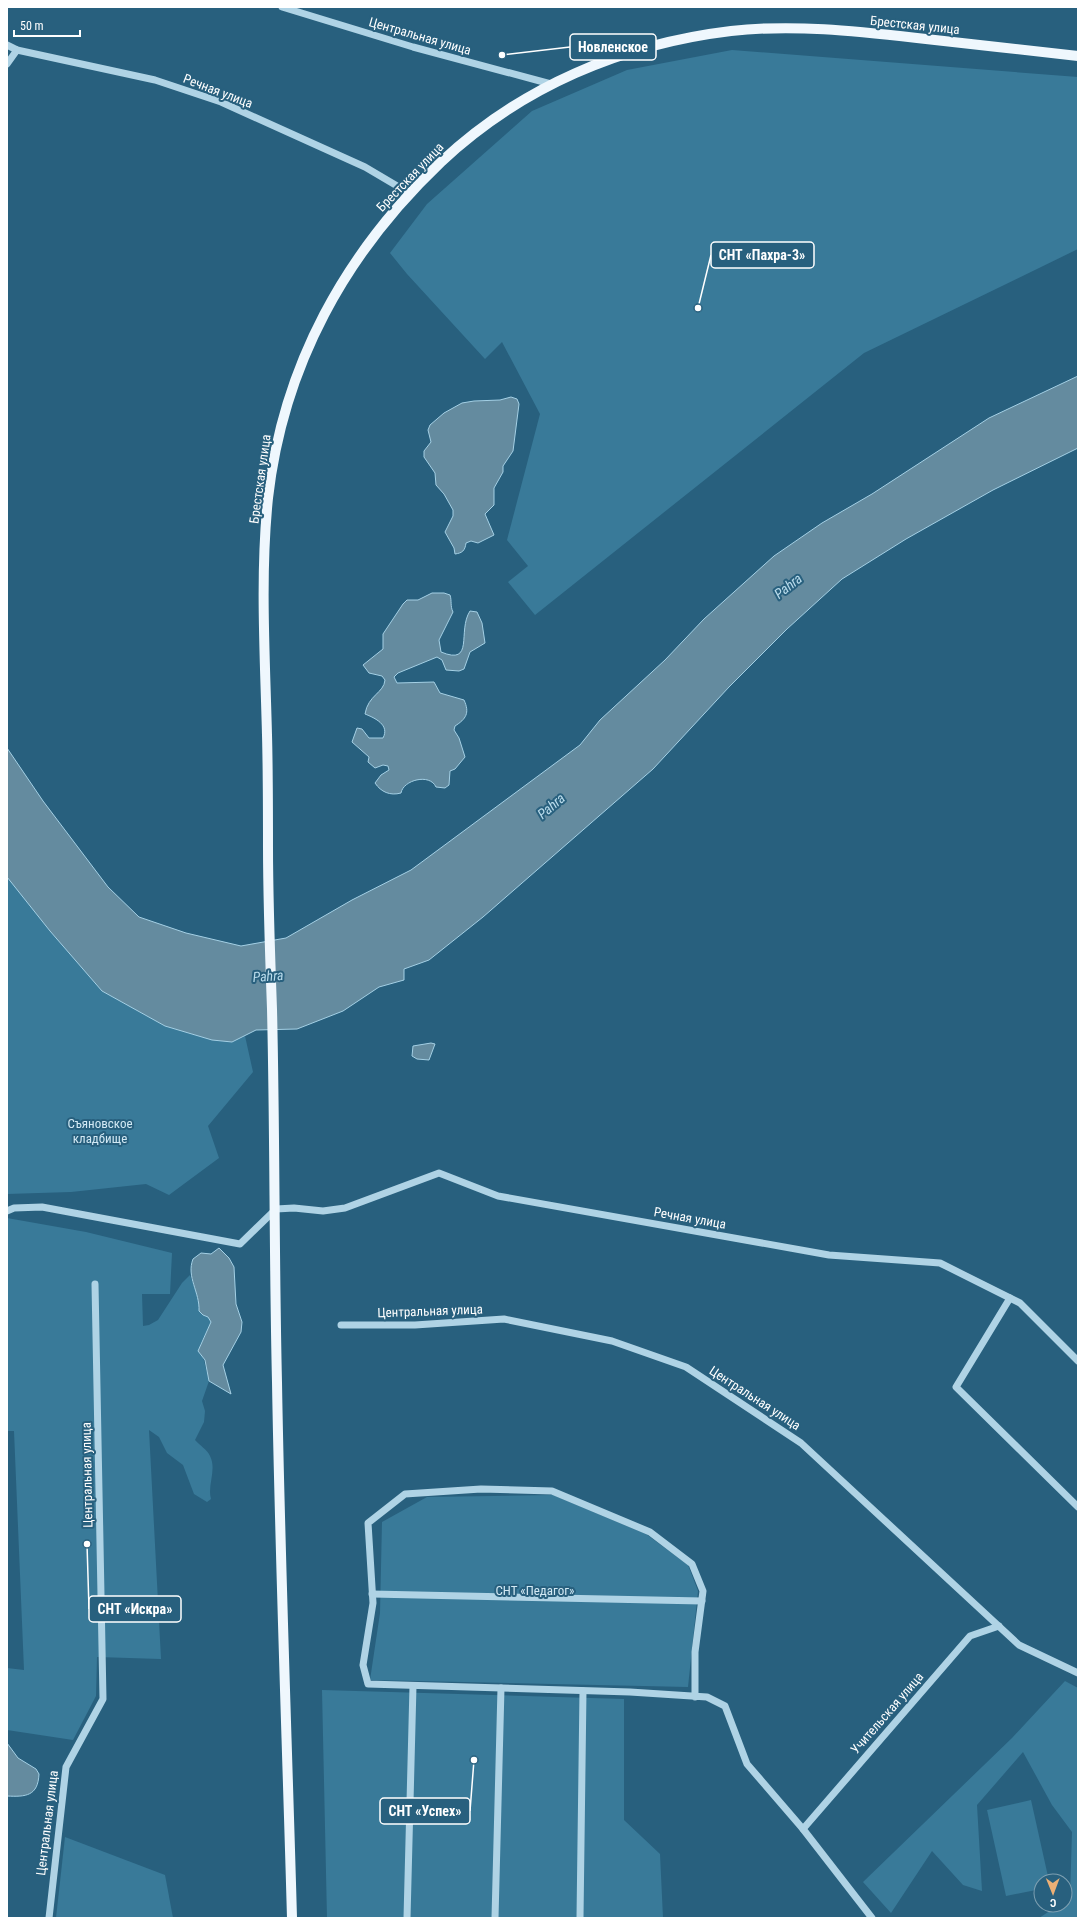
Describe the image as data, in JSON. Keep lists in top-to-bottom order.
{
  "streets": {
    "main road": ["Брестская улица"],
    "street": ["Центральная улица", "Речная улица", "Учительская улица"]
  },
  "crossings": [
    ["Брестская улица", "Центральная улица"],
    ["Брестская улица", "Речная улица"],
    ["Центральная улица", "Учительская улица"]
  ],
  "water": ["Pahra"],
  "parks": ["Съяновское кладбище", "СНТ «Педагог»"],
  "places": [
    "Новленское",
    "СНТ «Пахра-3»",
    "СНТ «Искра»",
    "СНТ «Успех»"
  ],
  "scale_bar": "50 m",
  "north": "bottom"
}
